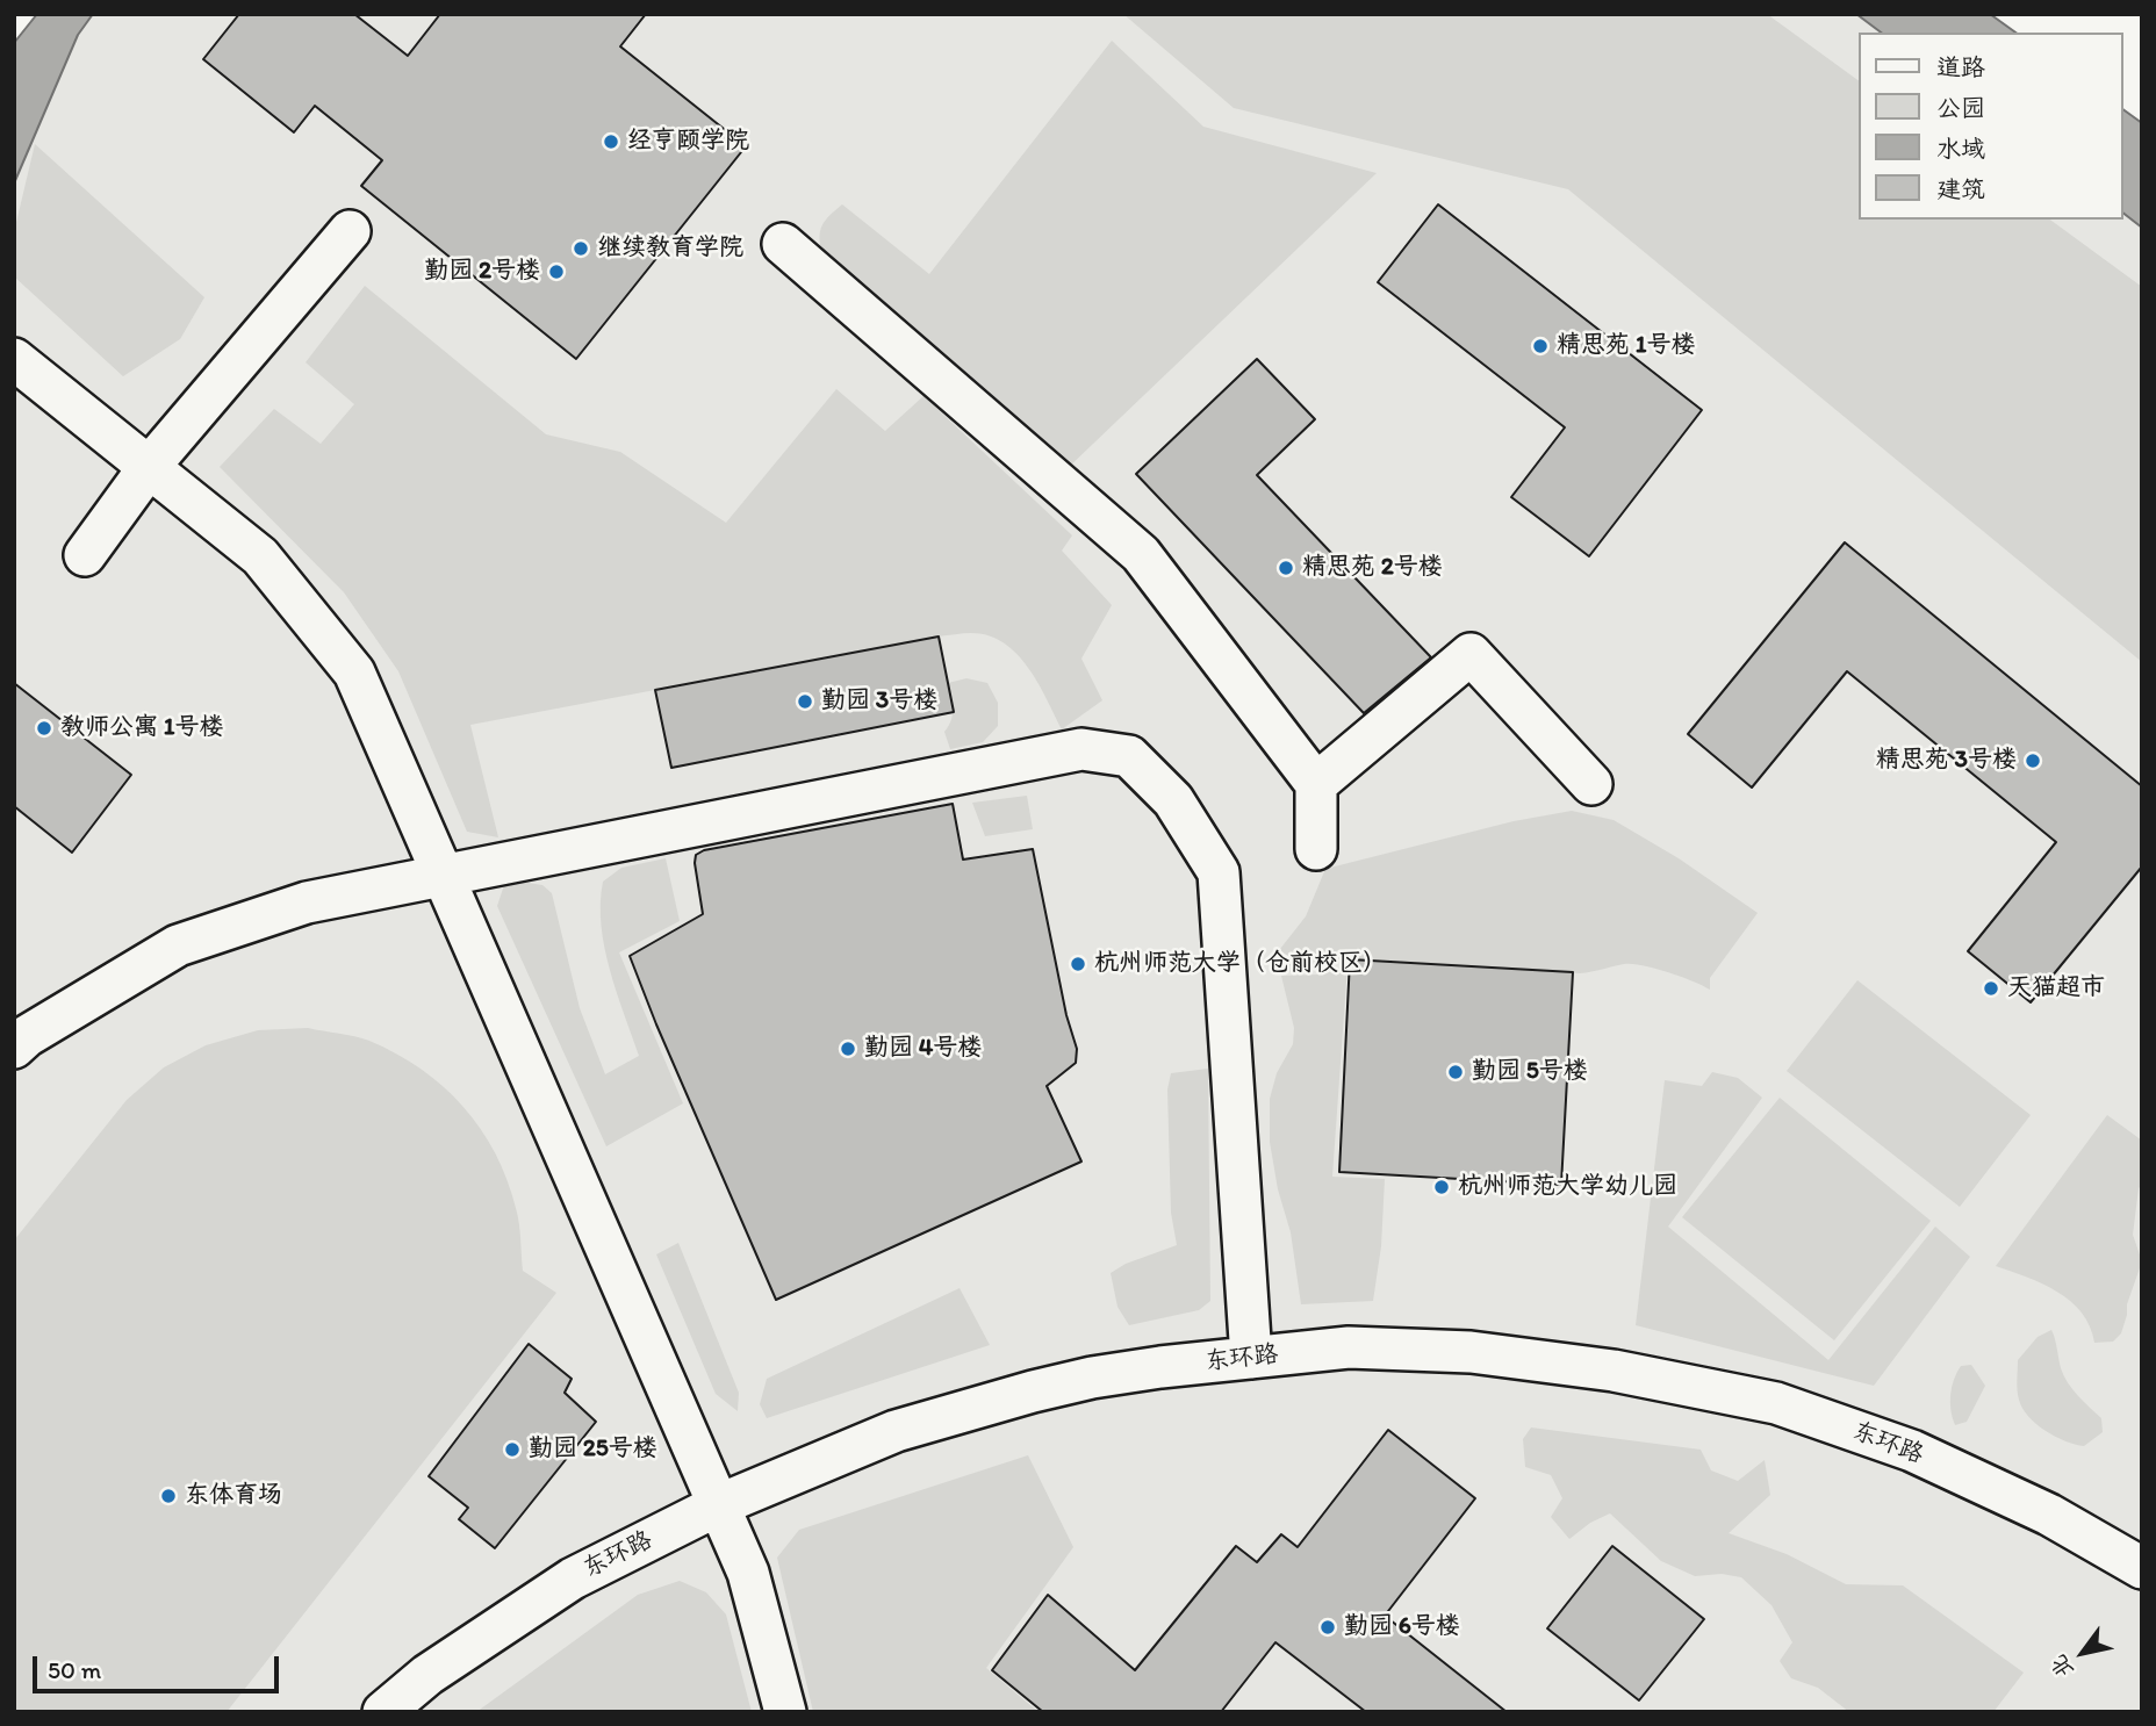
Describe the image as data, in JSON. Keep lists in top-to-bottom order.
{
  "streets": {
    "street": ["东环路"]
  },
  "places": [
    "经亨颐学院",
    "继续教育学院",
    "勤园 2号楼",
    "精思苑 1号楼",
    "精思苑 2号楼",
    "勤园 3号楼",
    "教师公寓 1号楼",
    "精思苑 3号楼",
    "杭州师范大学（仓前校区）",
    "天猫超市",
    "勤园 4号楼",
    "勤园 5号楼",
    "杭州师范大学幼儿园",
    "勤园 25号楼",
    "东体育场",
    "勤园 6号楼"
  ],
  "legend": [
    "道路",
    "公园",
    "水域",
    "建筑"
  ],
  "scale_bar": "50 m",
  "north": "bottom left"
}
